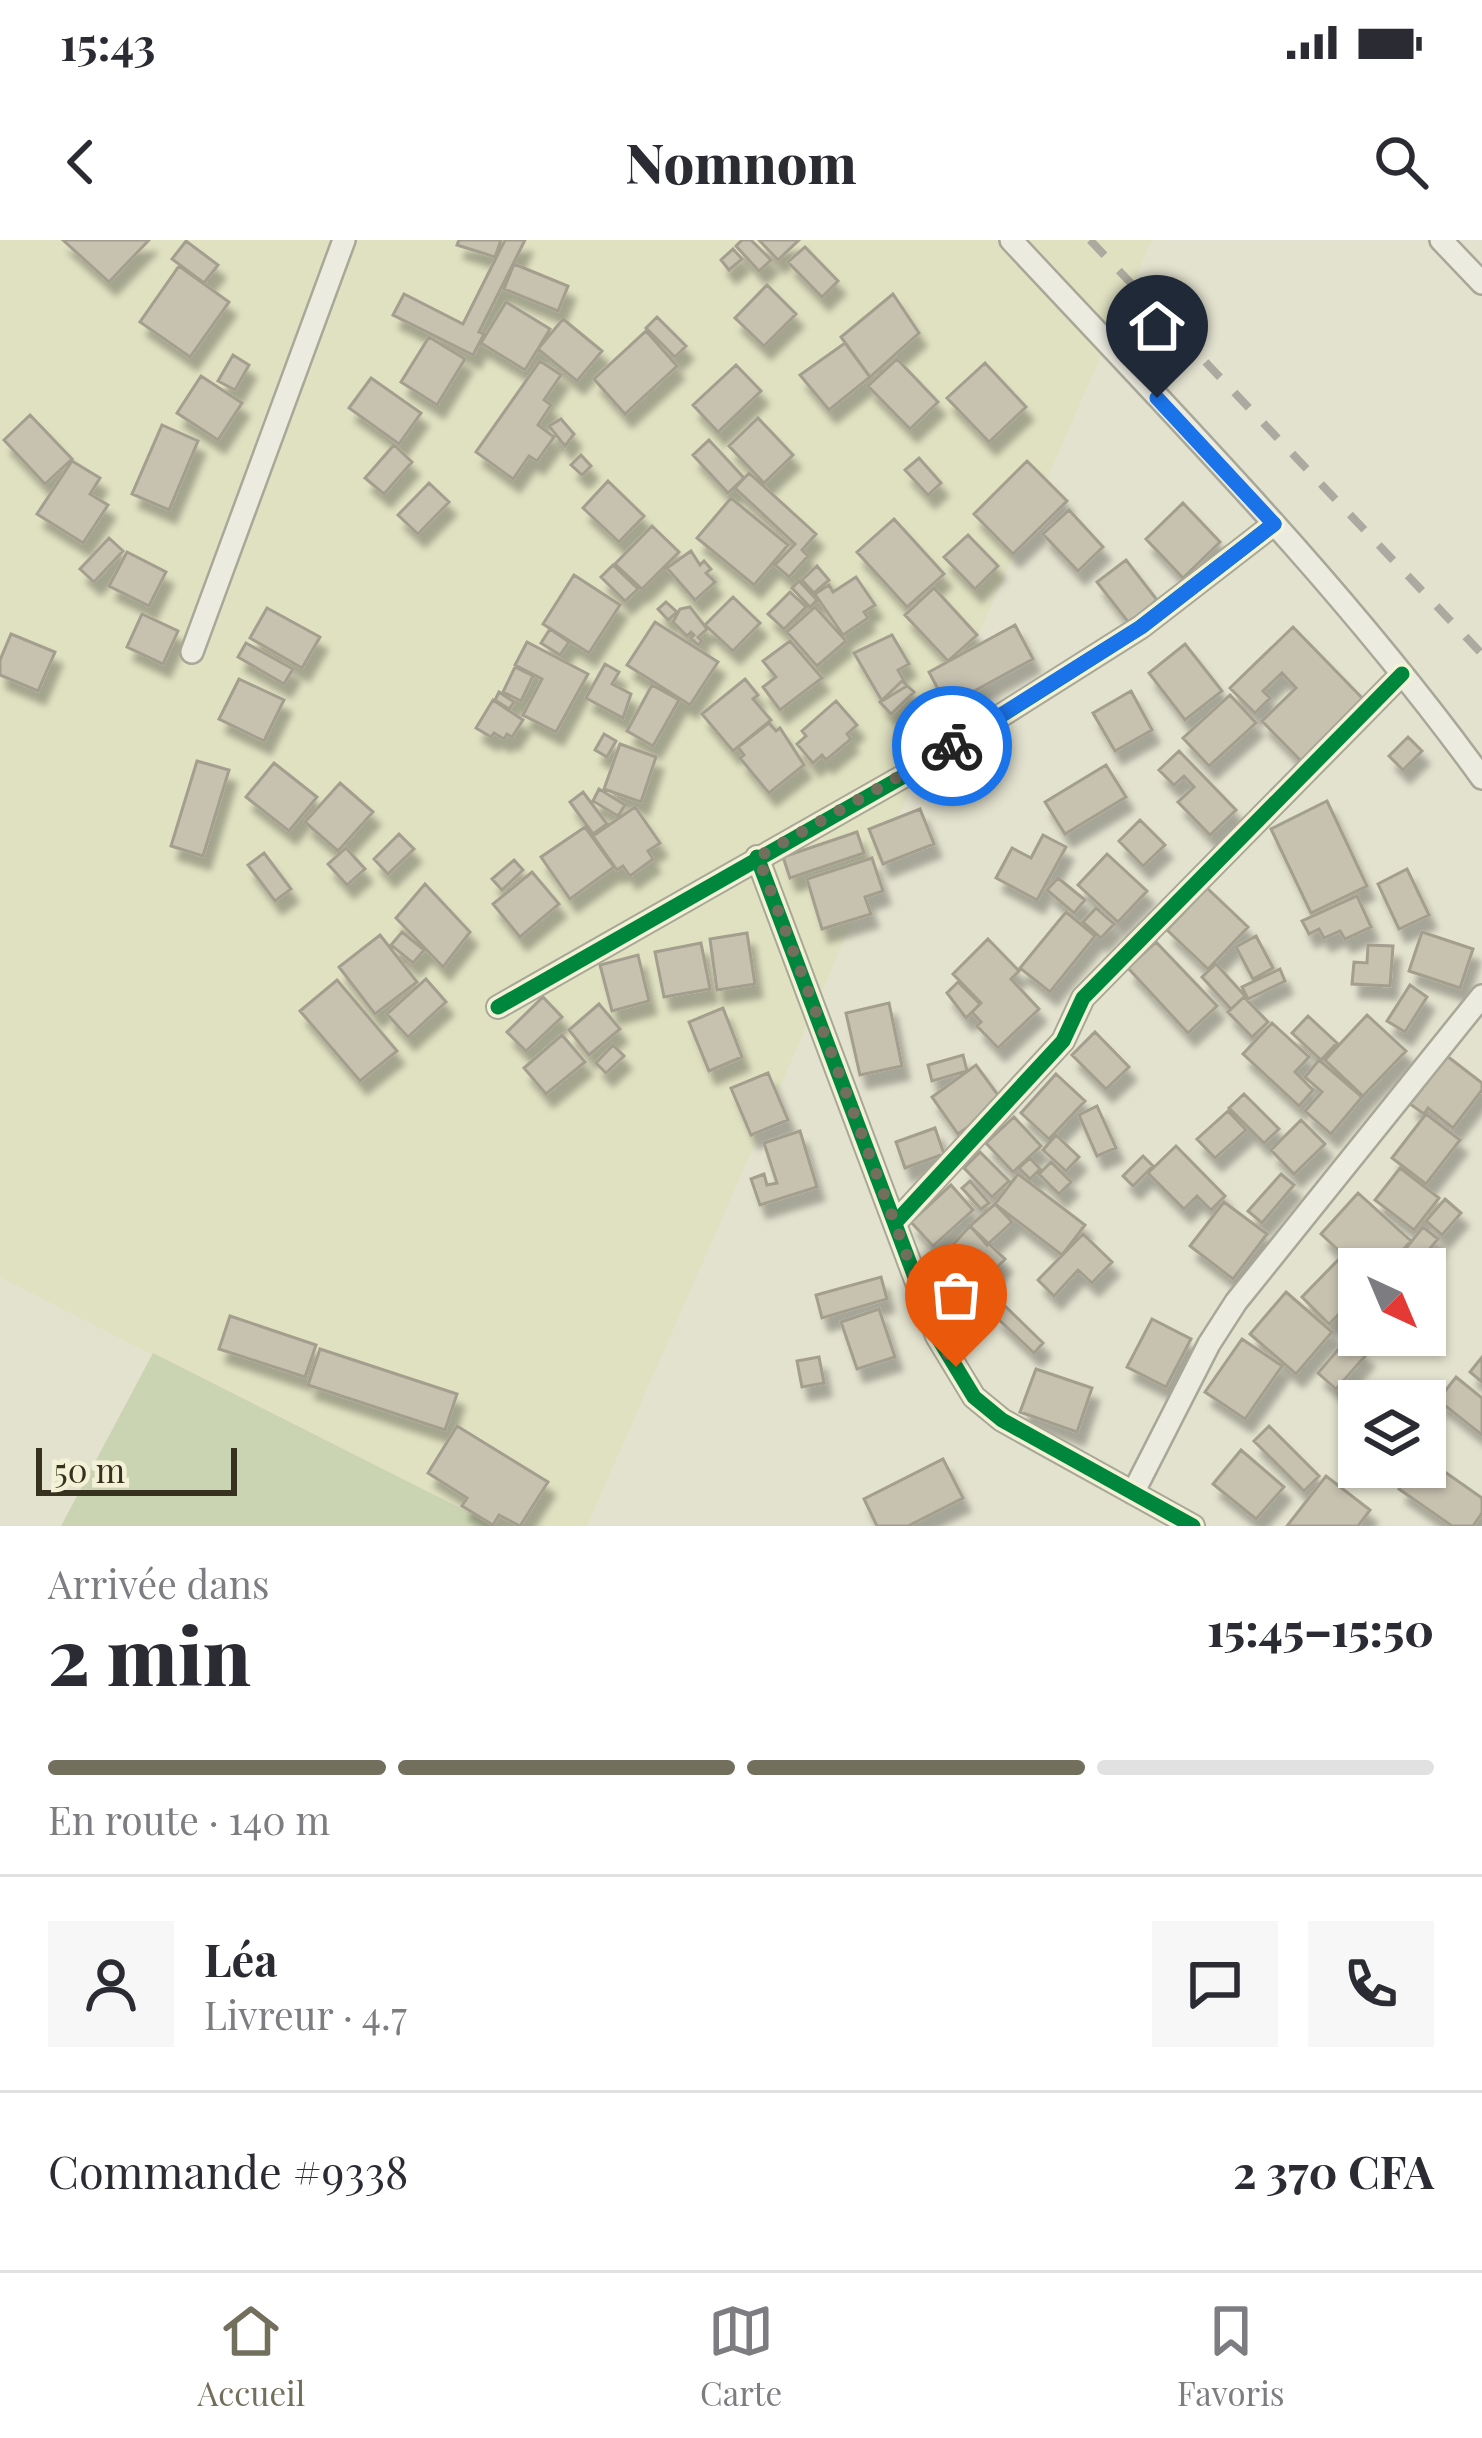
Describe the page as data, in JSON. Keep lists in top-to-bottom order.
{
  "scale_bar": "50 m",
  "north": "bottom right",
  "page": {
    "status": "15:43",
    "header": "Nomnom",
    "scale": "50 m",
    "heading": ["2 min", "Arrivée dans", "15:45–15:50"],
    "panel": [
      "Léa",
      "Livreur · 4.7",
      "Commande #9338",
      "2 370 CFA"
    ],
    "bar": "En route · 140 m",
    "tabs": ["Accueil", "Carte", "Favoris"]
  }
}
